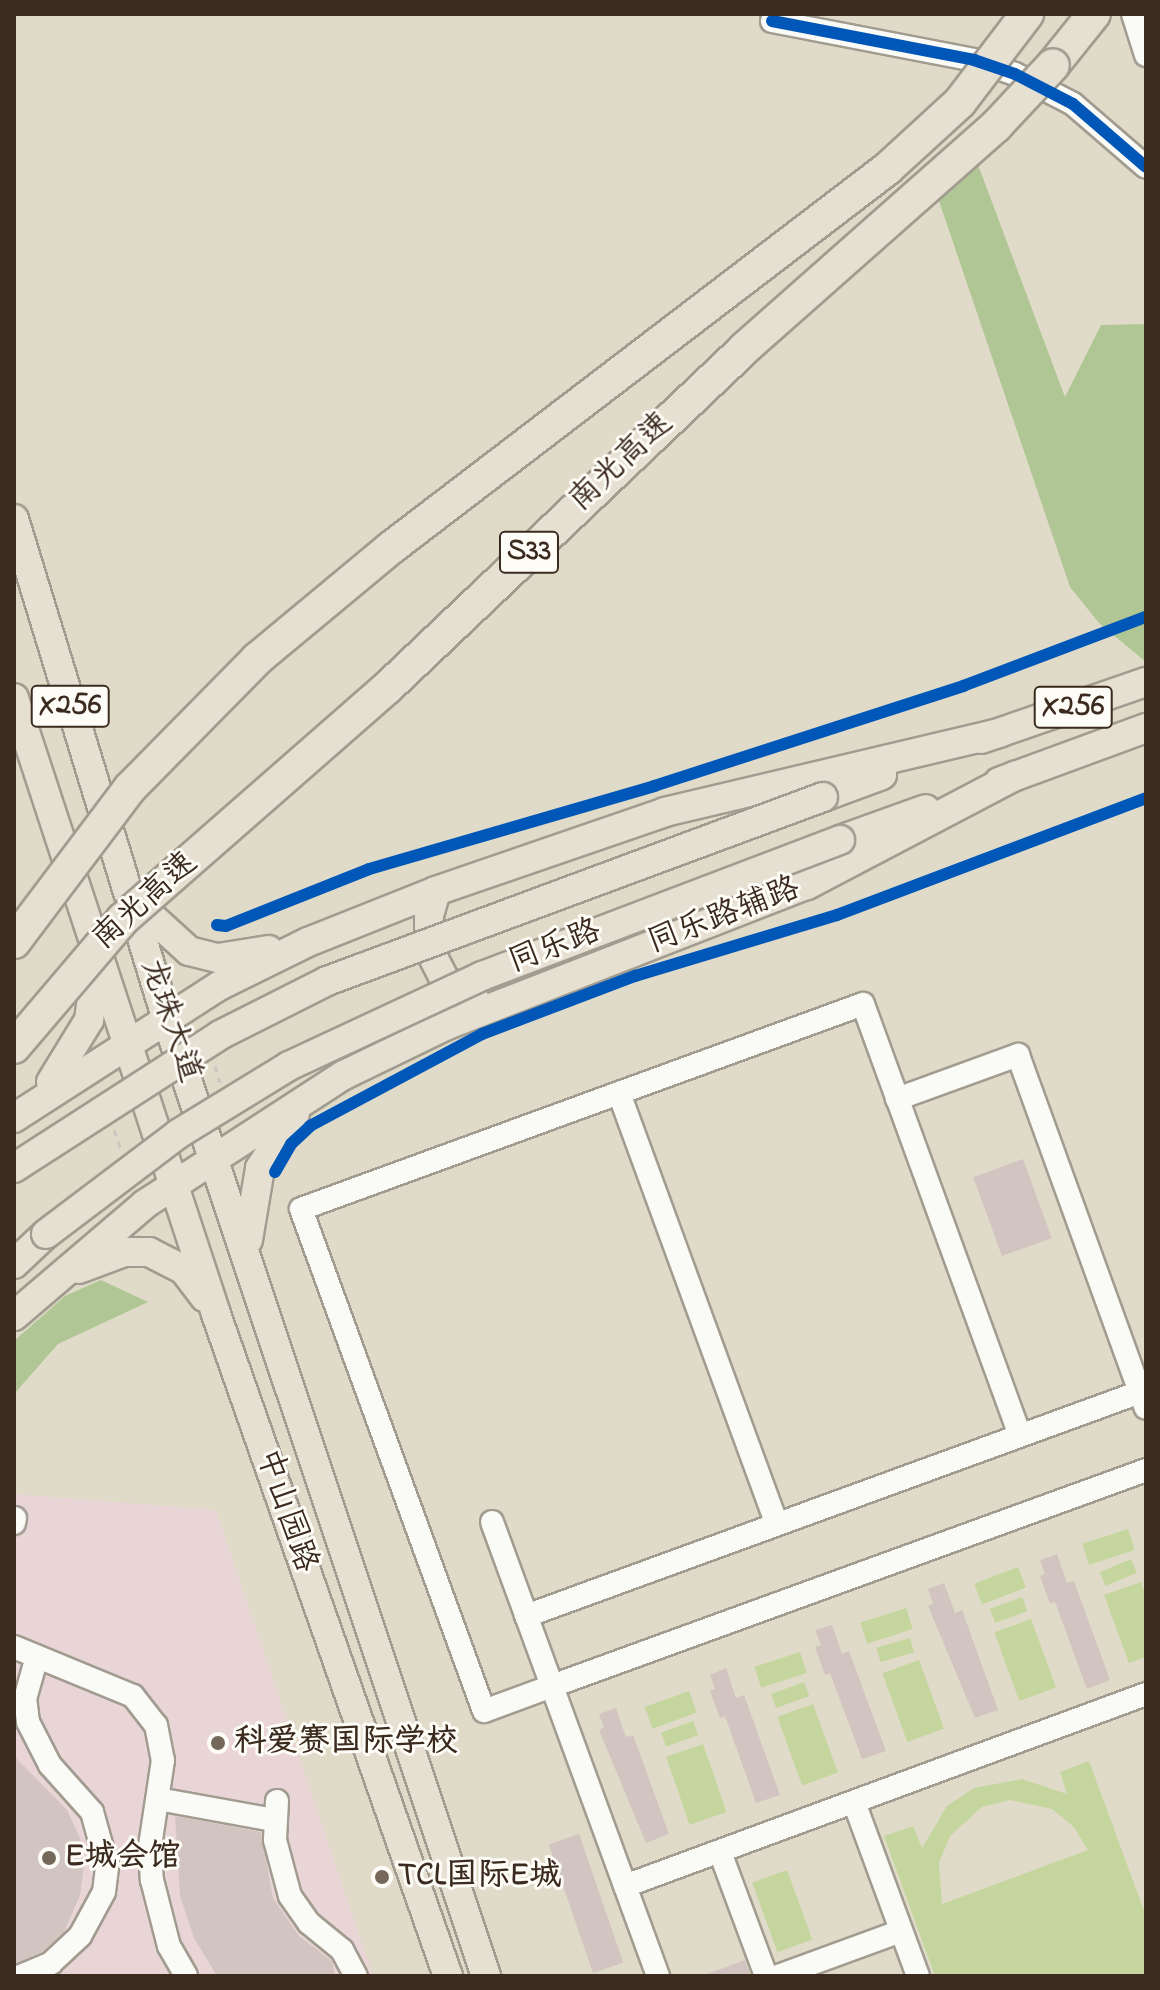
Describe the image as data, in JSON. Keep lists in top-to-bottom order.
{
  "streets": {
    "highway": ["南光高速", "S33"],
    "main road": [
      "X256",
      "同乐路辅路",
      "同乐路",
      "龙珠大道",
      "中山园路"
    ]
  },
  "crossings": [
    ["X256", "同乐路"],
    ["X256", "龙珠大道"],
    ["同乐路辅路", "同乐路"],
    ["同乐路辅路", "龙珠大道"],
    ["同乐路辅路", "中山园路"],
    ["龙珠大道", "中山园路"]
  ],
  "places": ["科爱赛国际学校", "E城会馆", "TCL国际E城"]
}
